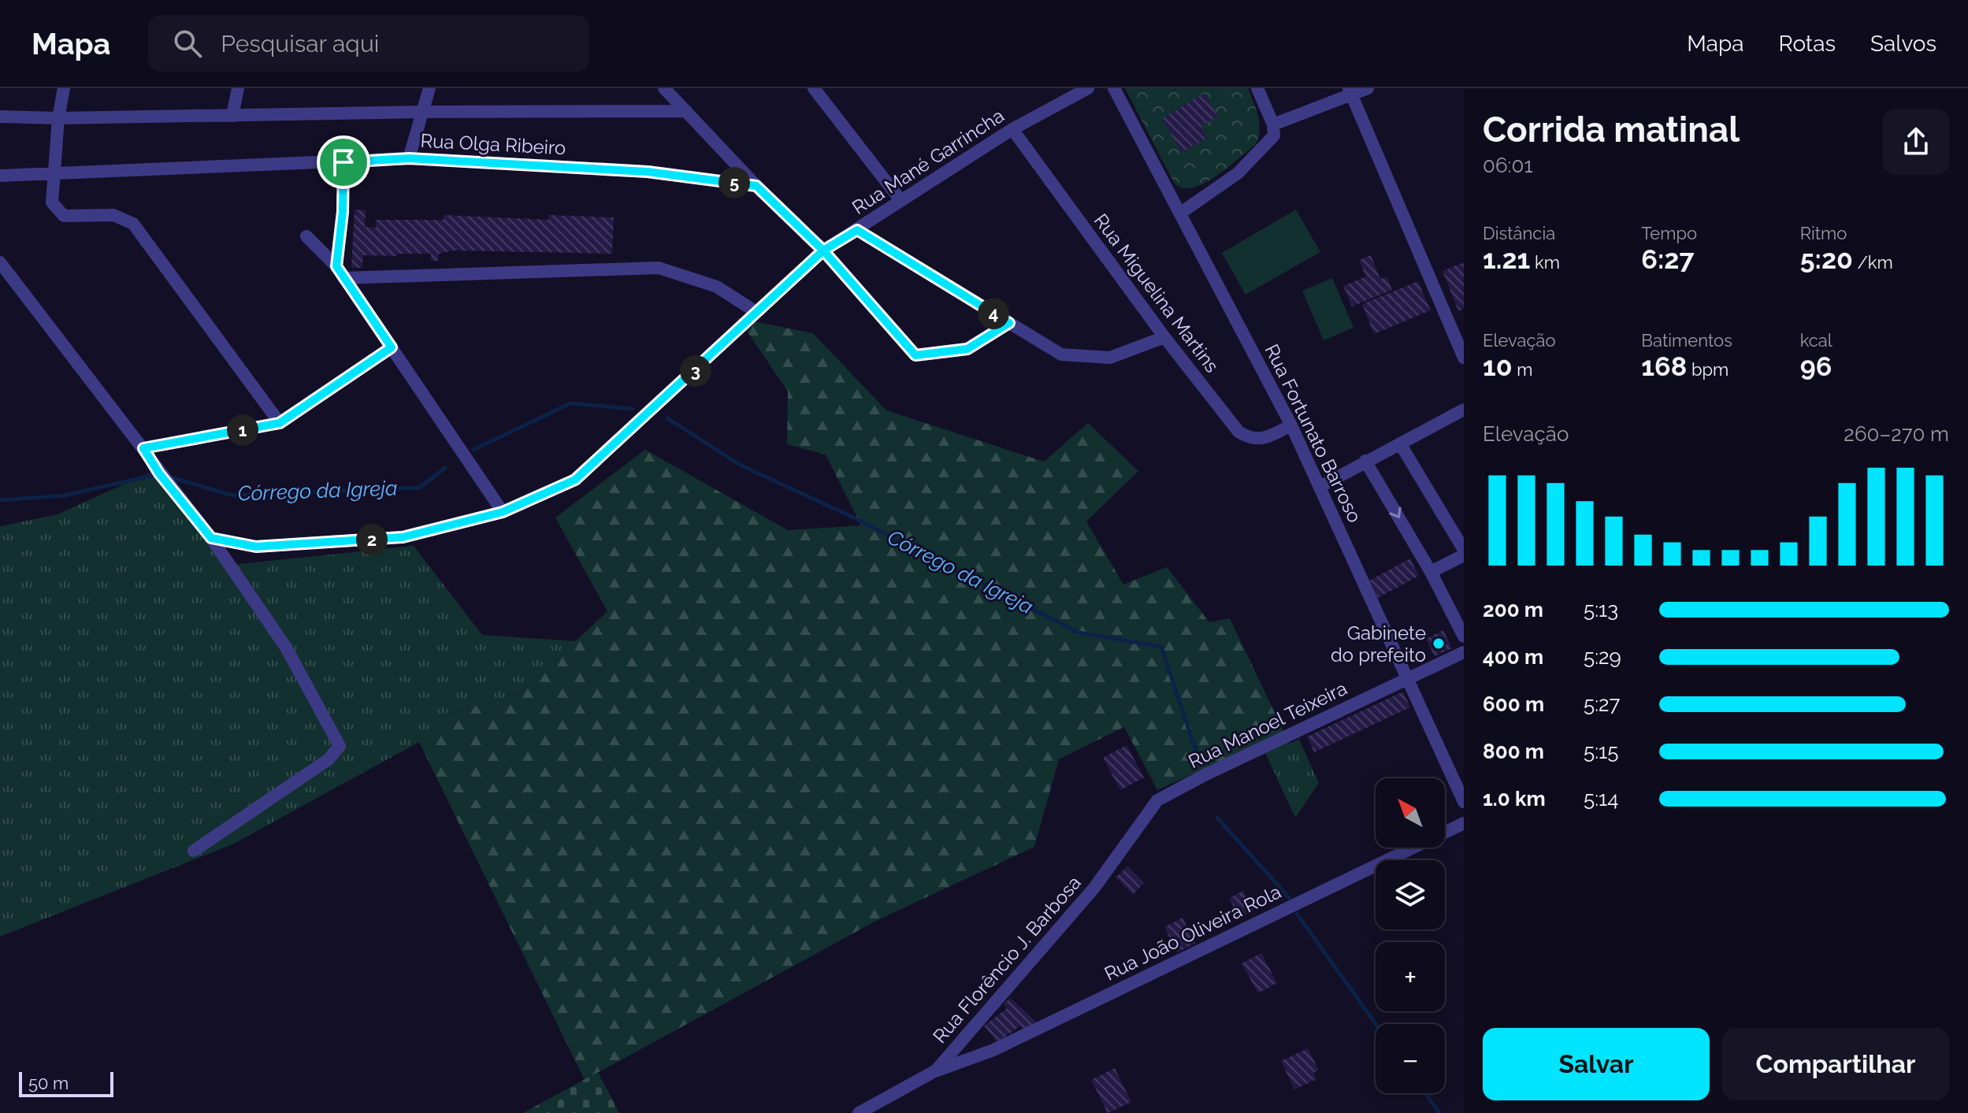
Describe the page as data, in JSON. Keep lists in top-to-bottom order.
{
  "streets": {
    "street": [
      "Rua Olga Ribeiro",
      "Rua Mané Garrincha",
      "Rua Miguelina Martins",
      "Rua Fortunato Barroso",
      "Rua Manoel Teixeira",
      "Rua João Oliveira Rola",
      "Rua Florêncio J. Barbosa"
    ]
  },
  "crossings": [
    ["Rua Mané Garrincha", "Rua Miguelina Martins"],
    ["Rua Miguelina Martins", "Rua Fortunato Barroso"],
    ["Rua Fortunato Barroso", "Rua Manoel Teixeira"],
    ["Rua Manoel Teixeira", "Rua Florêncio J. Barbosa"],
    ["Rua João Oliveira Rola", "Rua Florêncio J. Barbosa"]
  ],
  "water": ["Córrego da Igreja"],
  "places": ["Gabinete do prefeito"],
  "scale_bar": "50 m",
  "north": "top left",
  "page": {
    "header": "Mapa",
    "search": "Pesquisar aqui",
    "nav": ["Mapa", "Rotas", "Salvos"],
    "heading": ["Corrida matinal", "06:01"],
    "pins": [
      "5",
      "4",
      "3",
      "1",
      "2"
    ],
    "stats": [
      ["Distância", "1.21 km"],
      ["Tempo", "6:27"],
      ["Ritmo", "5:20 /km"],
      ["Elevação", "10 m"],
      ["Batimentos", "168 bpm"],
      ["kcal", "96"]
    ],
    "chart": ["Elevação", "260–270 m"],
    "list": [
      {
        "name": "200 m",
        "note": "5:13"
      },
      {
        "name": "400 m",
        "note": "5:29"
      },
      {
        "name": "600 m",
        "note": "5:27"
      },
      {
        "name": "800 m",
        "note": "5:15"
      },
      {
        "name": "1.0 km",
        "note": "5:14"
      }
    ],
    "map_buttons": ["+", "−"],
    "buttons": ["Salvar", "Compartilhar"],
    "scale": "50 m"
  }
}
